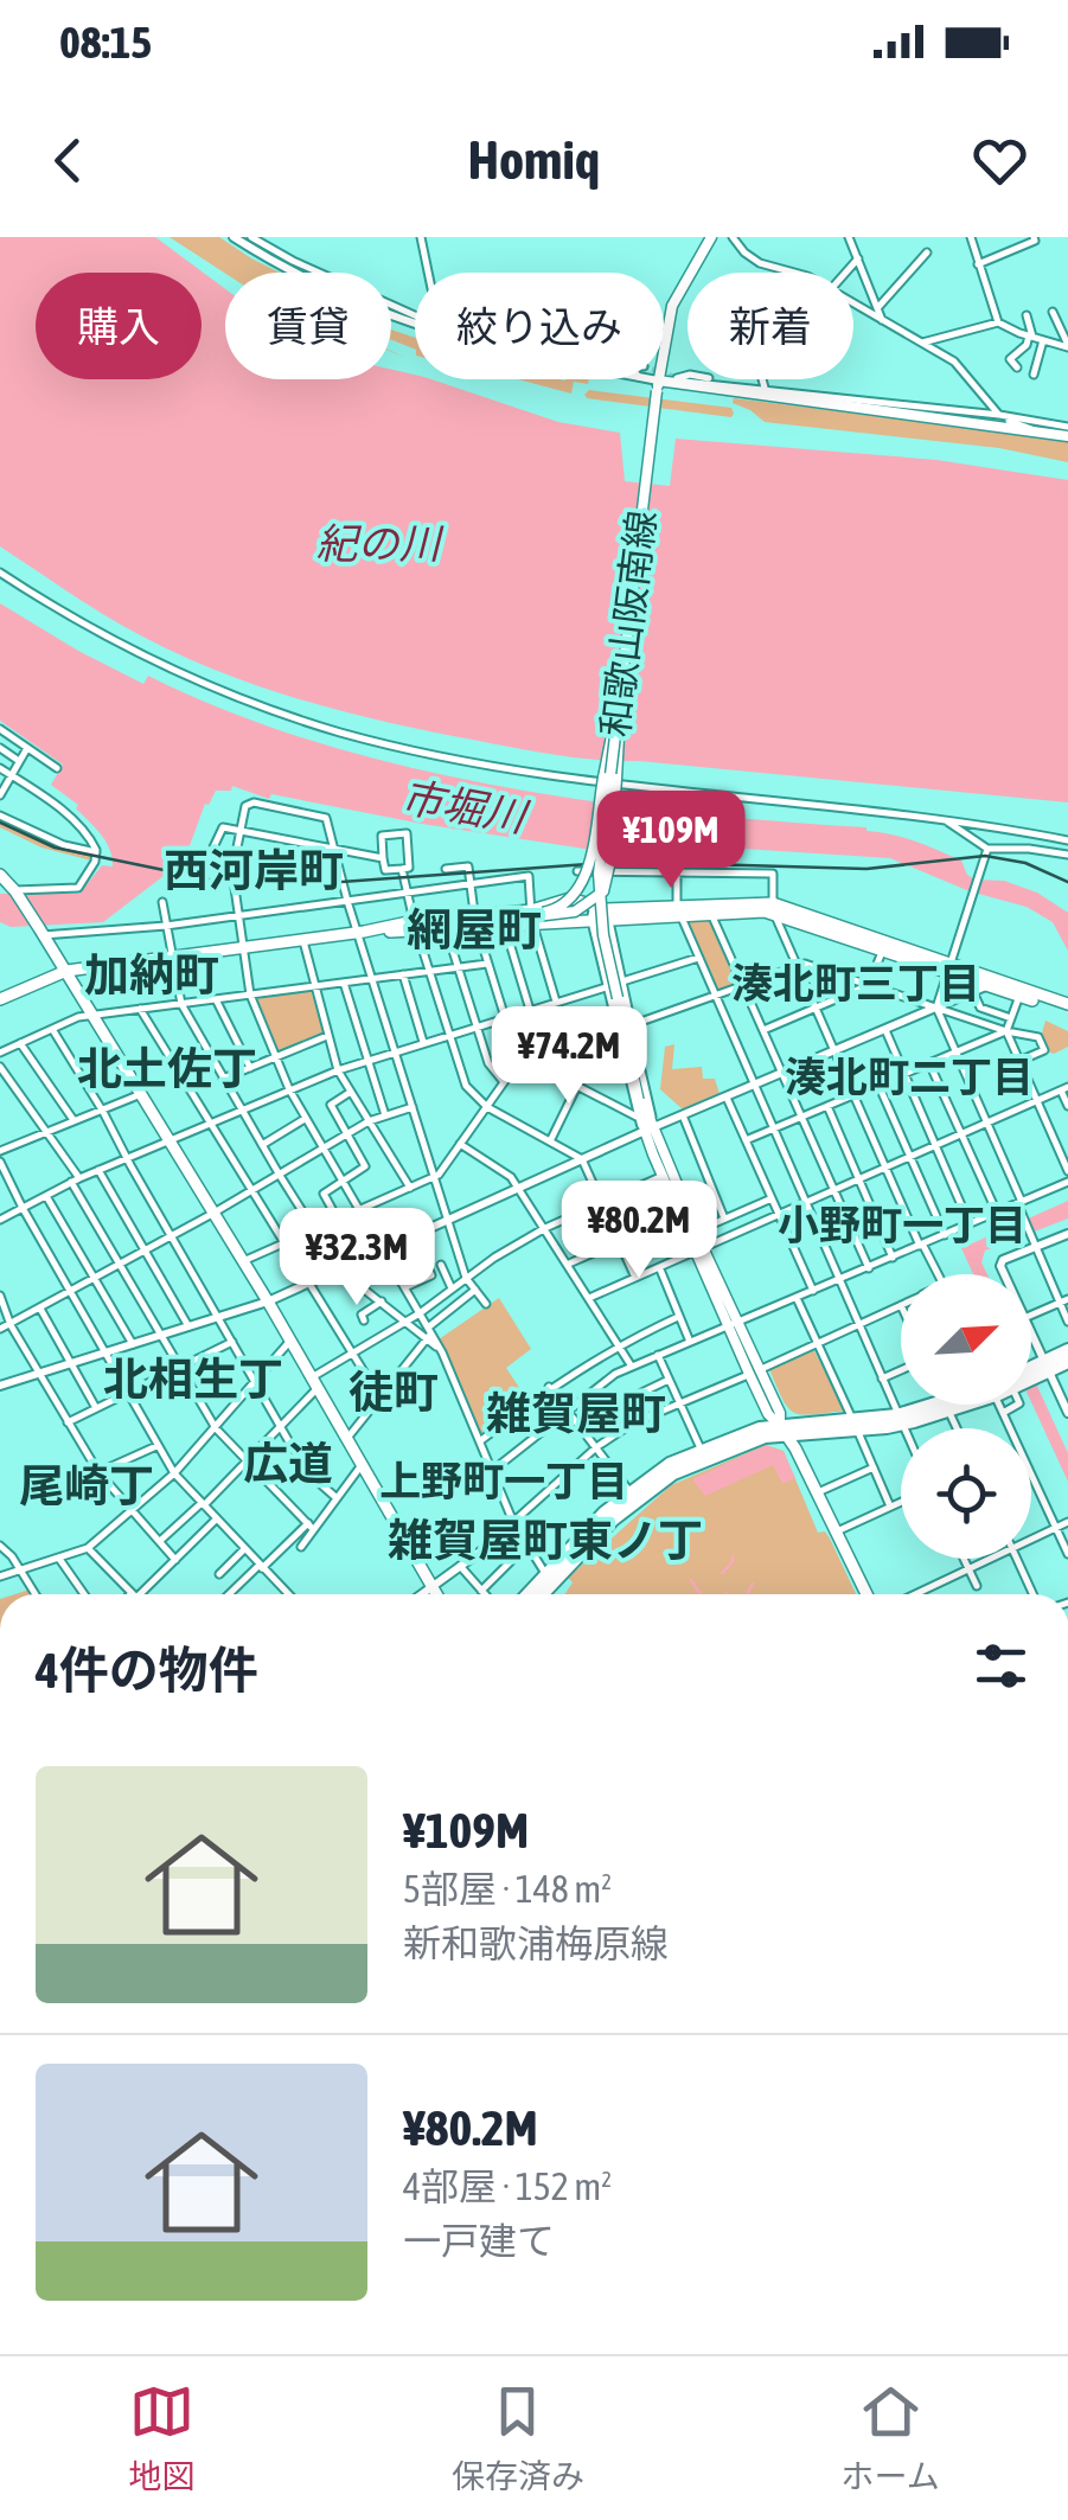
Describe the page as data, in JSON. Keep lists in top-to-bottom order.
{
  "streets": {
    "main road": ["和歌山阪南線"]
  },
  "districts": [
    "西河岸町",
    "網屋町",
    "加納町",
    "湊北町三丁目",
    "北土佐丁",
    "湊北町二丁目",
    "小野町一丁目",
    "北相生丁",
    "徒町",
    "雑賀屋町",
    "広道",
    "上野町一丁目",
    "尾崎丁",
    "雑賀屋町東ノ丁"
  ],
  "water": ["紀の川", "市堀川"],
  "north": "top right",
  "page": {
    "status": "08:15",
    "header": "Homiq",
    "chip": [
      "購入",
      "賃貸",
      "絞り込み",
      "新着"
    ],
    "price": [
      "¥109M",
      "¥74.2M",
      "¥80.2M",
      "¥32.3M"
    ],
    "heading": "4件の物件",
    "list": [
      {
        "name": "¥109M",
        "note": "5部屋 · 148 m² · 新和歌浦梅原線"
      },
      {
        "name": "¥80.2M",
        "note": "4部屋 · 152 m² · 一戸建て"
      }
    ],
    "tabs": ["地図", "保存済み", "ホーム"]
  }
}
